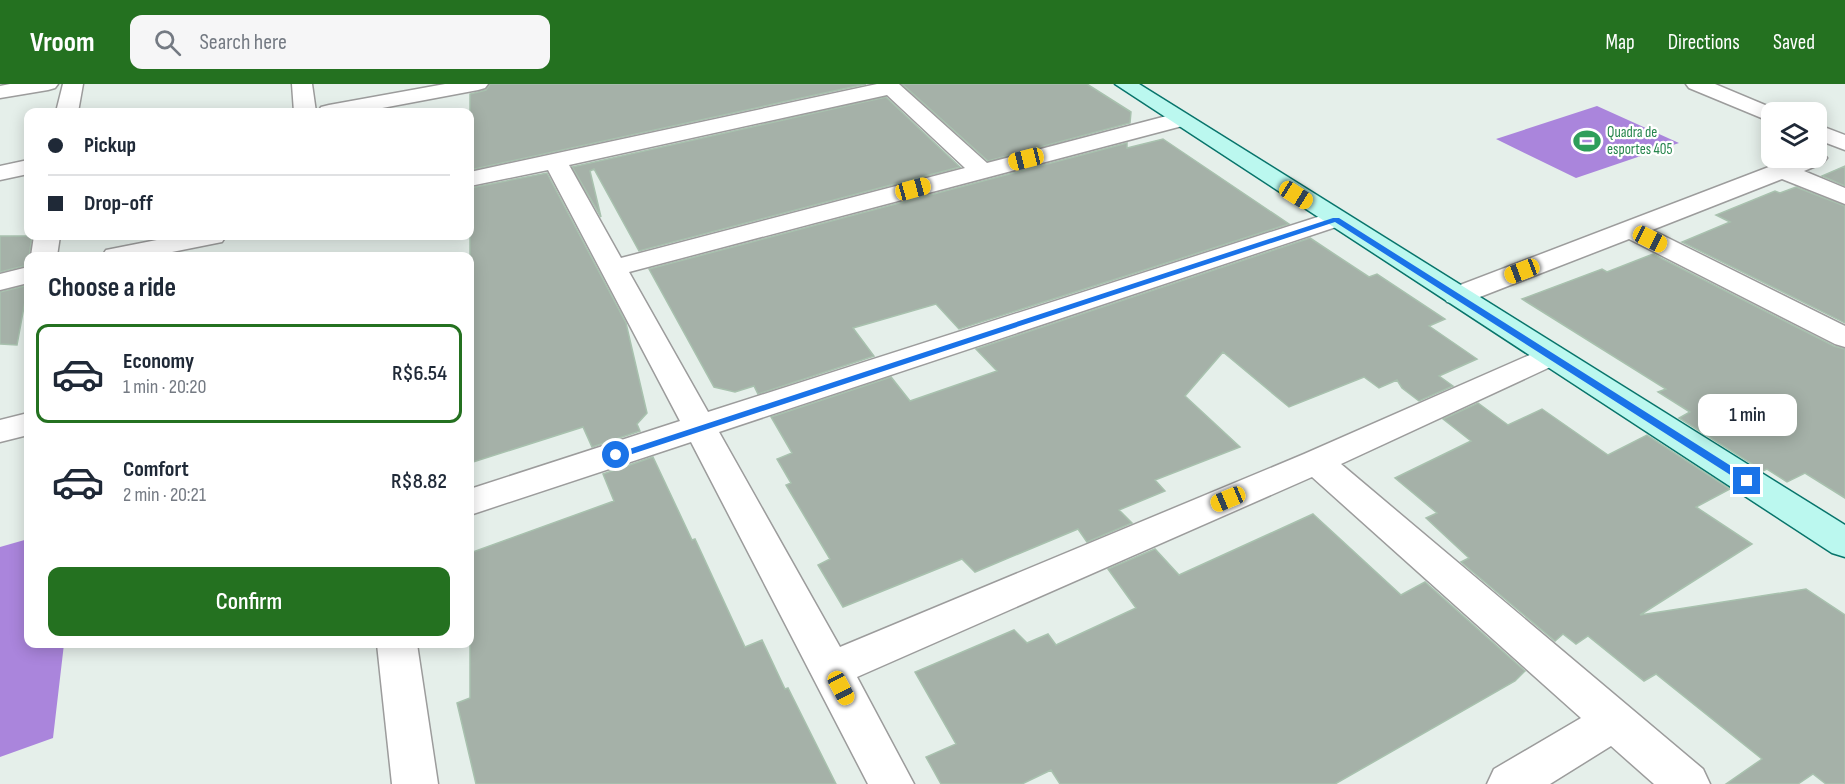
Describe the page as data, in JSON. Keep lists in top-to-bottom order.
{
  "places": {
    "sports": ["Quadra de esportes 405"]
  },
  "page": {
    "header": "Vroom",
    "search": "Search here",
    "nav": ["Map", "Directions", "Saved"],
    "banner": ["Pickup", "Drop-off"],
    "heading": "Choose a ride",
    "list": [
      {
        "name": "Economy",
        "note": "1 min · 20:20",
        "value": "R$6.54"
      },
      {
        "name": "Comfort",
        "note": "2 min · 20:21",
        "value": "R$8.82"
      }
    ],
    "bubble": "1 min",
    "buttons": "Confirm"
  }
}
